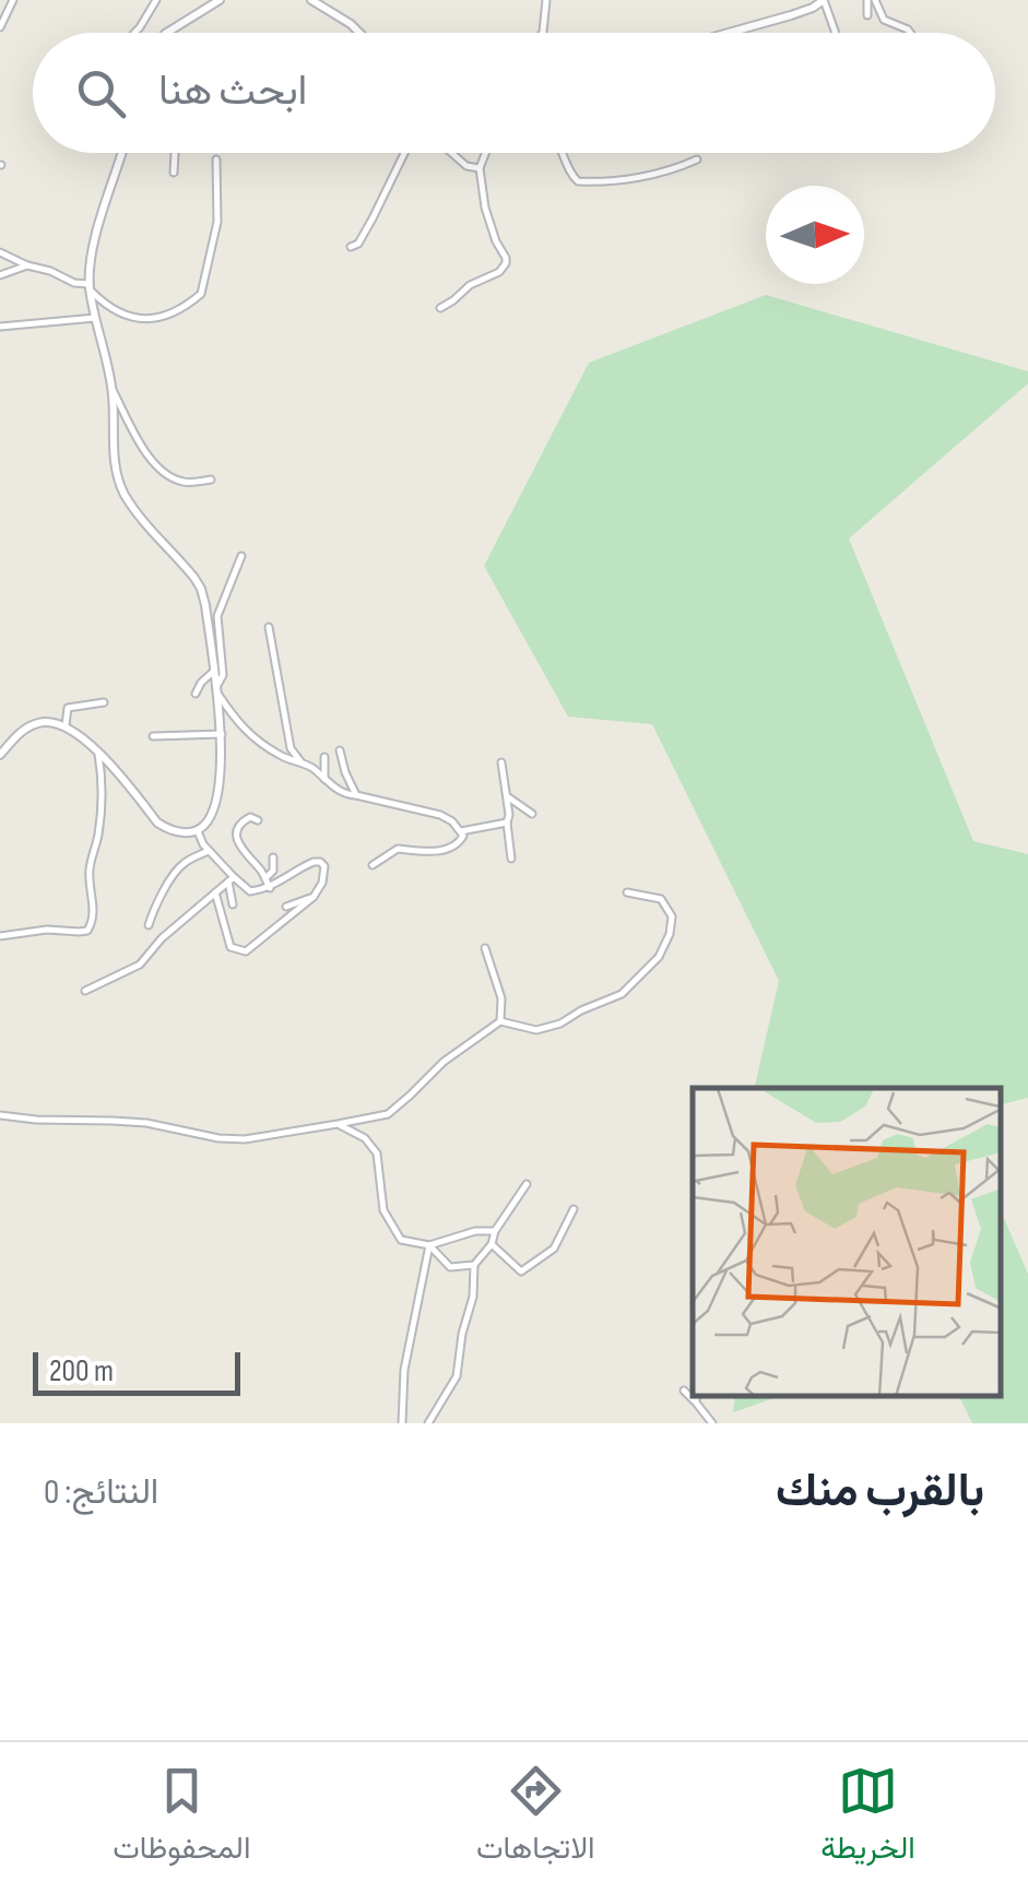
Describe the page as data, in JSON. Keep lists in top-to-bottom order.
{
  "scale_bar": "200 m",
  "north": "right",
  "page": {
    "search": "ابحث هنا",
    "scale": "200 m",
    "heading": ["بالقرب منك", "النتائج: 0"],
    "nav": ["الخريطة", "الاتجاهات", "المحفوظات"]
  }
}
